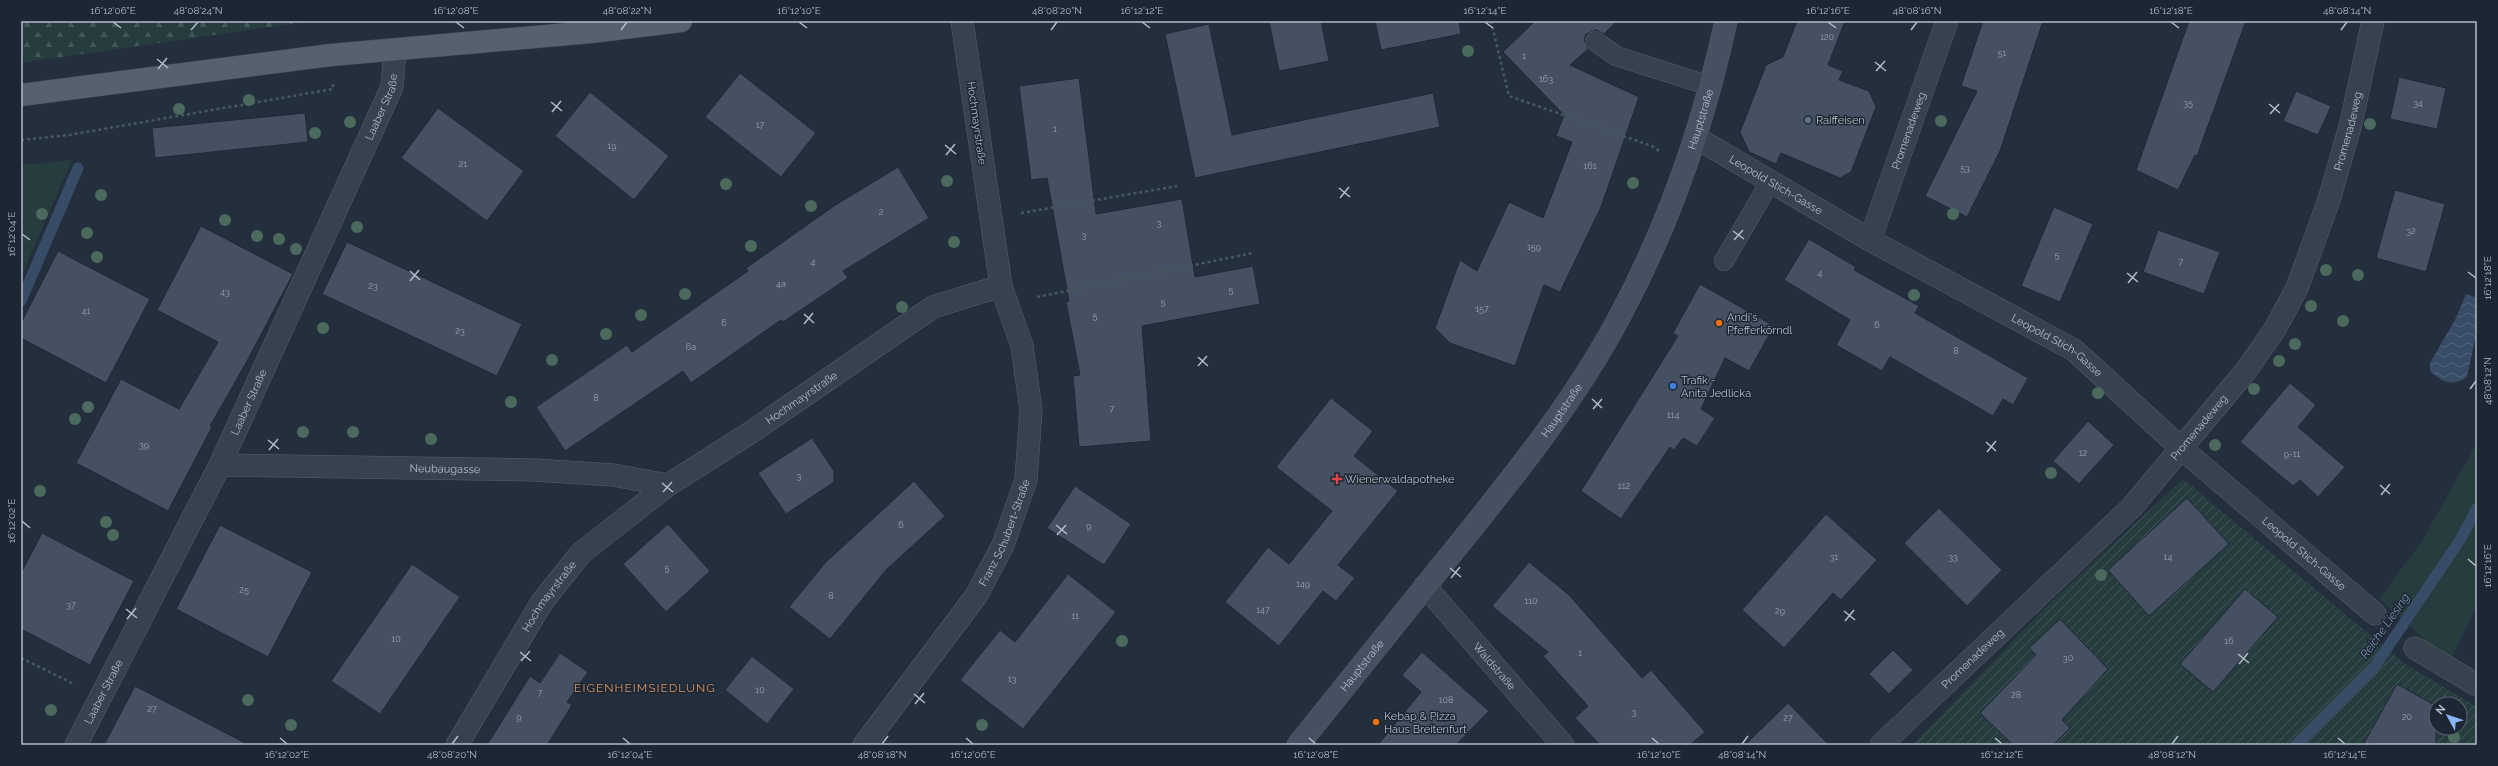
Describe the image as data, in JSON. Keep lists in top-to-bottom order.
{
  "streets": {
    "main road": ["Hauptstraße"],
    "street": [
      "Laaber Straße",
      "Hochmayrstraße",
      "Promenadeweg",
      "Leopold Stich-Gasse",
      "Neubaugasse",
      "Franz Schubert-Straße",
      "Waldstraße"
    ]
  },
  "crossings": [
    ["Laaber Straße", "Neubaugasse"],
    ["Hauptstraße", "Leopold Stich-Gasse"],
    ["Hauptstraße", "Waldstraße"],
    ["Hochmayrstraße", "Neubaugasse"],
    ["Hochmayrstraße", "Franz Schubert-Straße"],
    ["Promenadeweg", "Leopold Stich-Gasse"]
  ],
  "districts": ["EIGENHEIMSIEDLUNG"],
  "water": ["Reiche Liesing"],
  "places": {
    "other": [
      "Raiffeisen",
      "Andi's Pfefferkörndl",
      "Trafik - Anita Jedlicka",
      "Kebap & Pizza Haus Breitenfurt"
    ],
    "health": ["Wienerwaldapotheke"]
  },
  "house_numbers": [
    "120",
    "51",
    "1",
    "163",
    "35",
    "34",
    "17",
    "1",
    "19",
    "21",
    "161",
    "53",
    "2",
    "3",
    "32",
    "3",
    "159",
    "5",
    "4",
    "7",
    "4",
    "4a",
    "23",
    "5",
    "43",
    "5",
    "157",
    "41",
    "5",
    "6",
    "6",
    "23",
    "6a",
    "8",
    "8",
    "7",
    "114",
    "39",
    "12",
    "9-11",
    "3",
    "112",
    "6",
    "9",
    "31",
    "33",
    "14",
    "5",
    "149",
    "25",
    "8",
    "110",
    "37",
    "147",
    "29",
    "11",
    "10",
    "16",
    "1",
    "30",
    "13",
    "10",
    "7",
    "28",
    "108",
    "27",
    "3",
    "9",
    "20",
    "27"
  ],
  "north": "top left",
  "coordinates": [
    "16°12'06\"E",
    "48°08'24\"N",
    "16°12'08\"E",
    "48°08'22\"N",
    "16°12'10\"E",
    "48°08'20\"N",
    "16°12'12\"E",
    "16°12'14\"E",
    "16°12'16\"E",
    "48°08'16\"N",
    "16°12'18\"E",
    "48°08'14\"N",
    "16°12'04\"E",
    "48°08'12\"N",
    "16°12'02\"E",
    "48°08'18\"N"
  ]
}
